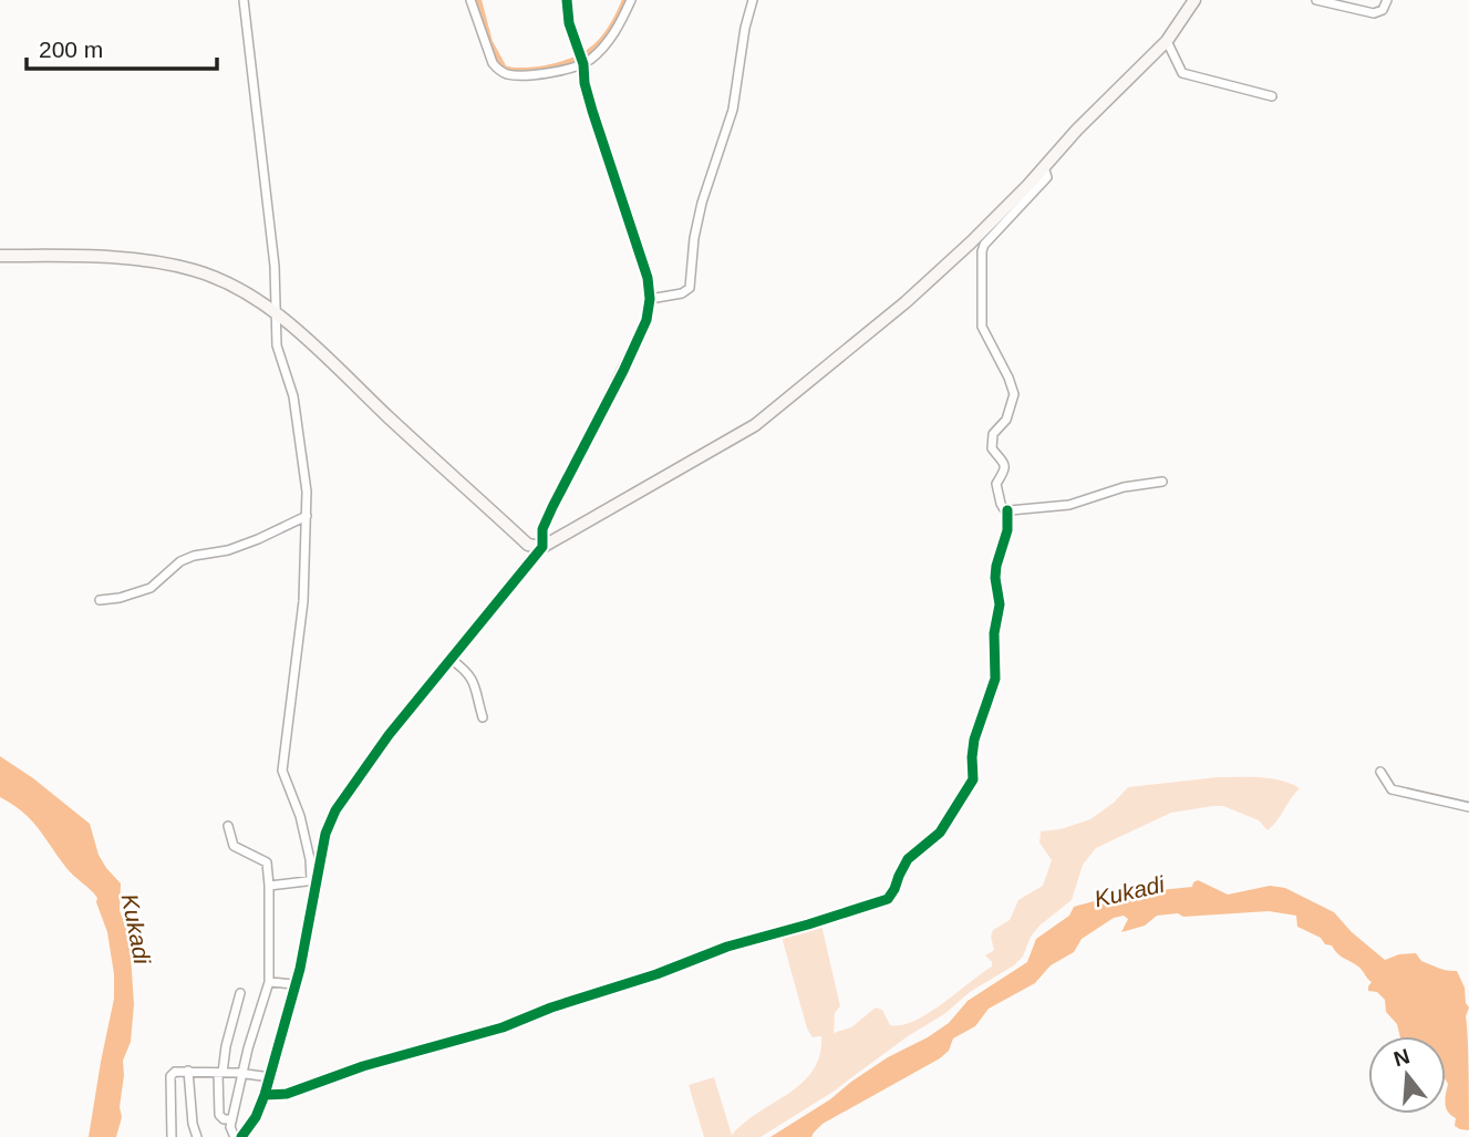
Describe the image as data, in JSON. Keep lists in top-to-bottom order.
{
  "water": ["Kukadi"],
  "scale_bar": "200 m",
  "north": "top"
}
